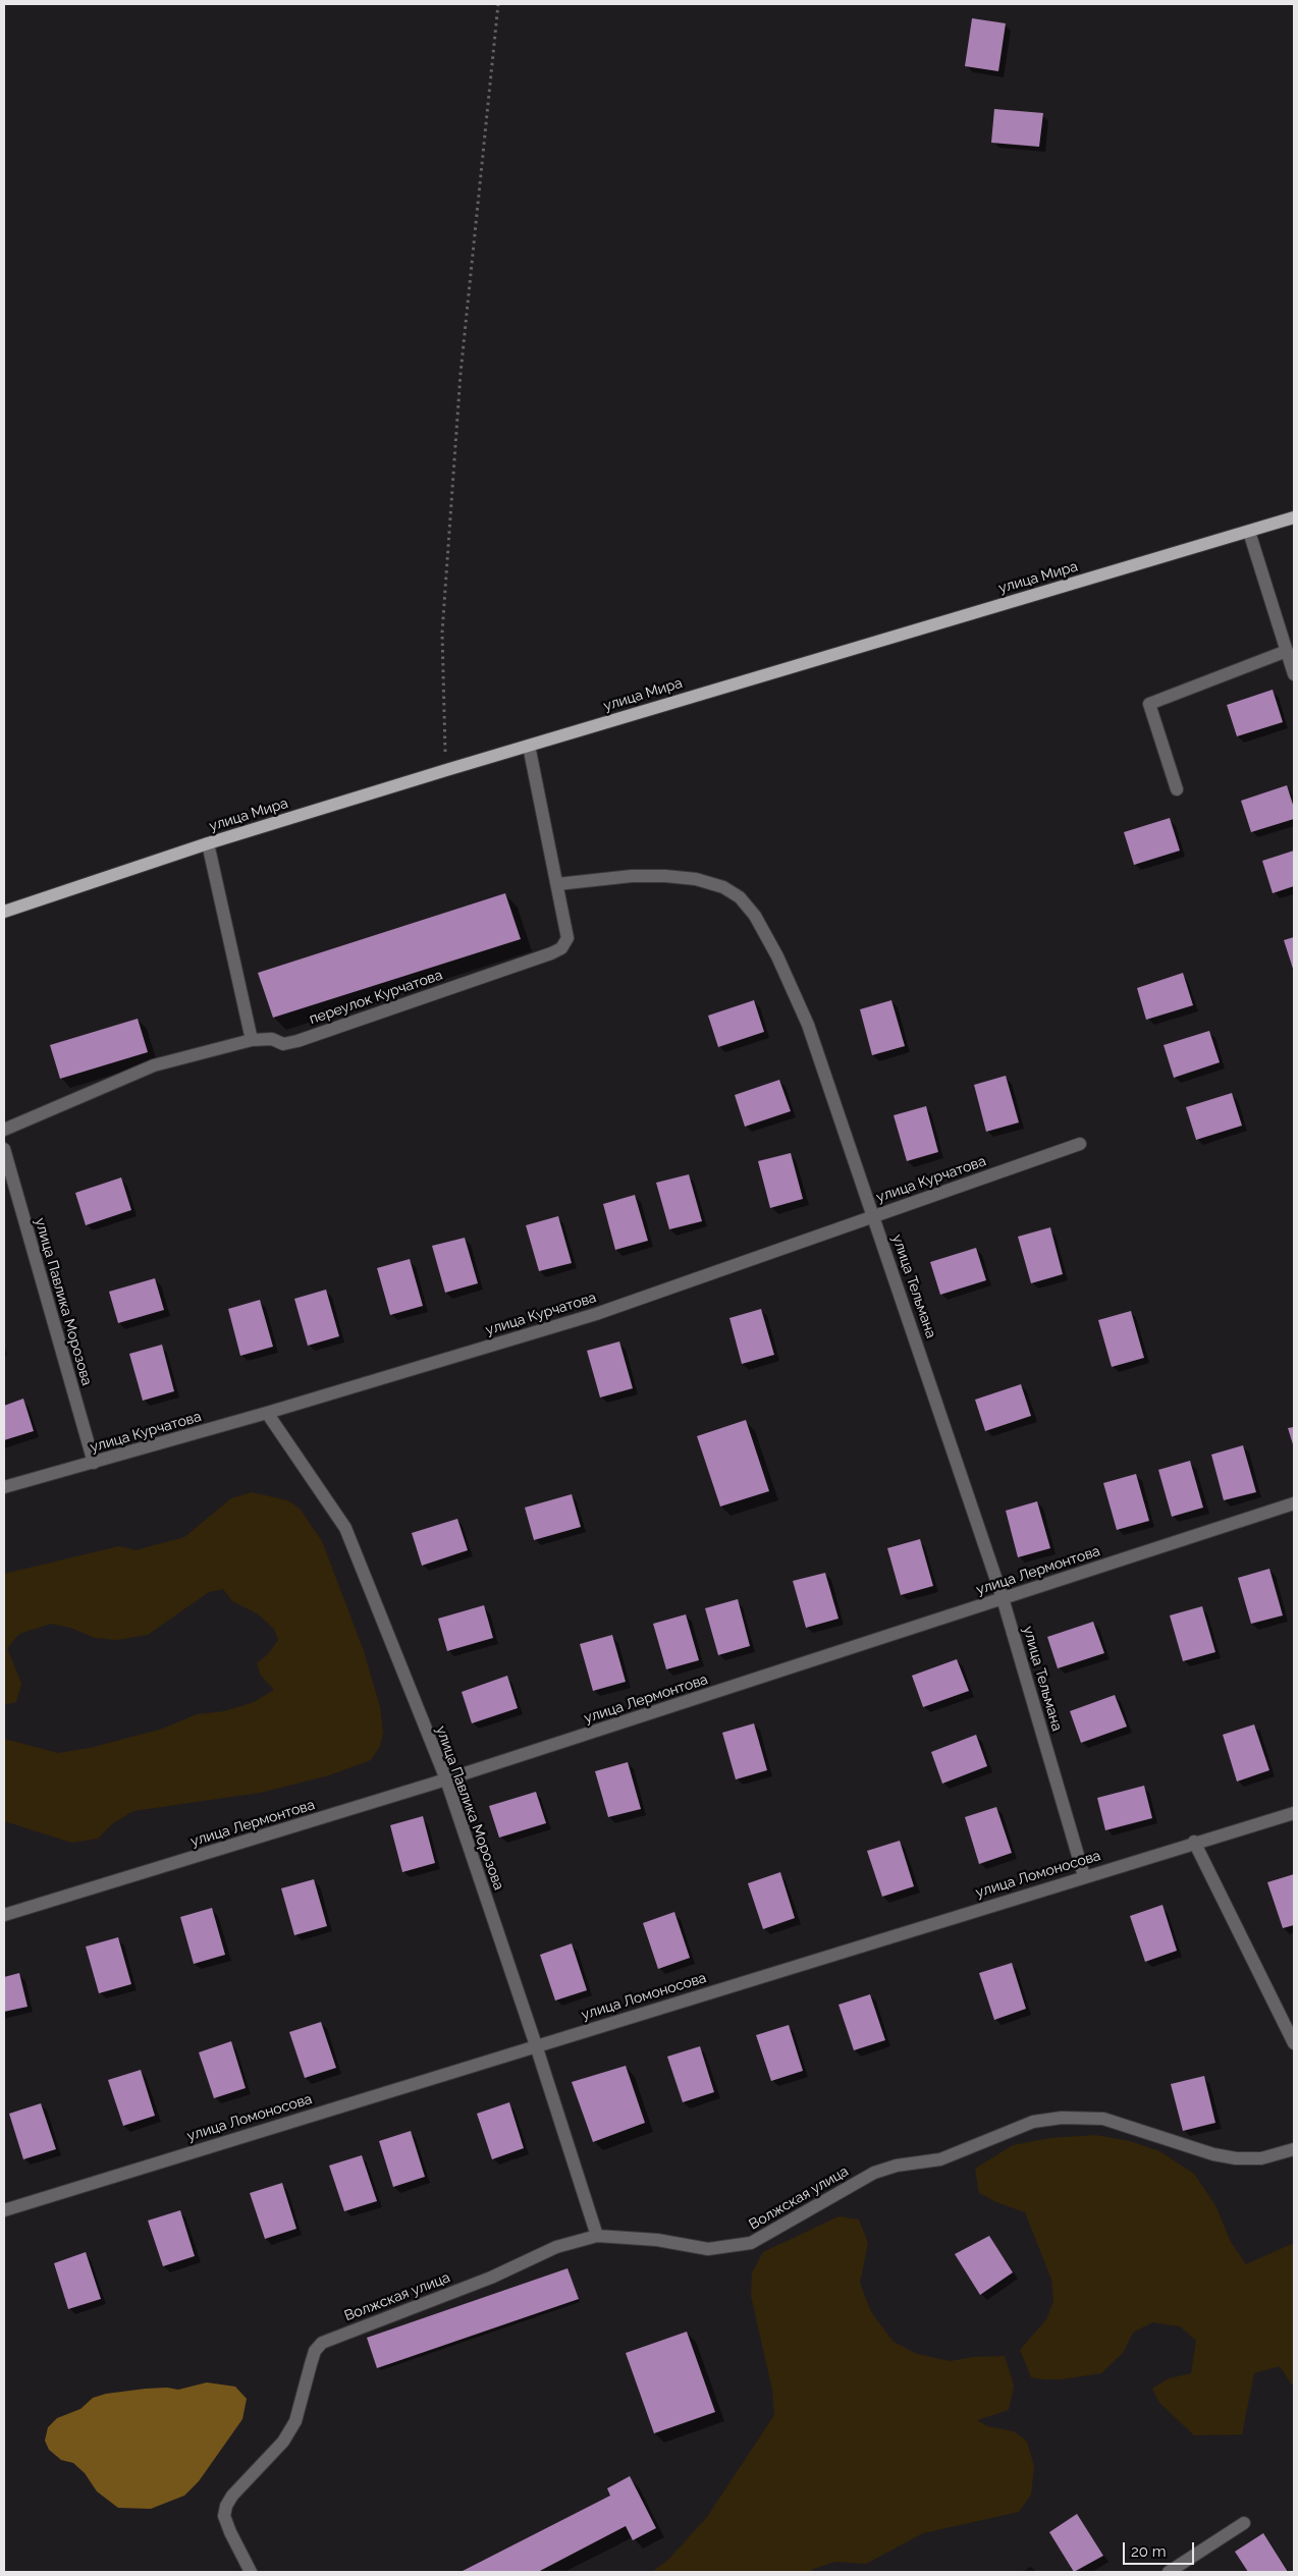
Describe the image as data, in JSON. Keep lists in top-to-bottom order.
{
  "streets": {
    "main road": ["улица Мира"],
    "street": [
      "переулок Курчатова",
      "улица Курчатова",
      "улица Тельмана",
      "улица Павлика Морозова",
      "улица Лермонтова",
      "улица Ломоносова",
      "Волжская улица"
    ]
  },
  "crossings": [
    ["улица Мира", "переулок Курчатова"],
    ["переулок Курчатова", "улица Тельмана"],
    ["улица Курчатова", "улица Тельмана"],
    ["улица Курчатова", "улица Павлика Морозова"],
    ["улица Тельмана", "улица Лермонтова"],
    ["улица Тельмана", "улица Ломоносова"],
    ["улица Павлика Морозова", "улица Лермонтова"],
    ["улица Павлика Морозова", "улица Ломоносова"],
    ["улица Павлика Морозова", "Волжская улица"]
  ],
  "scale_bar": "20 m"
}
